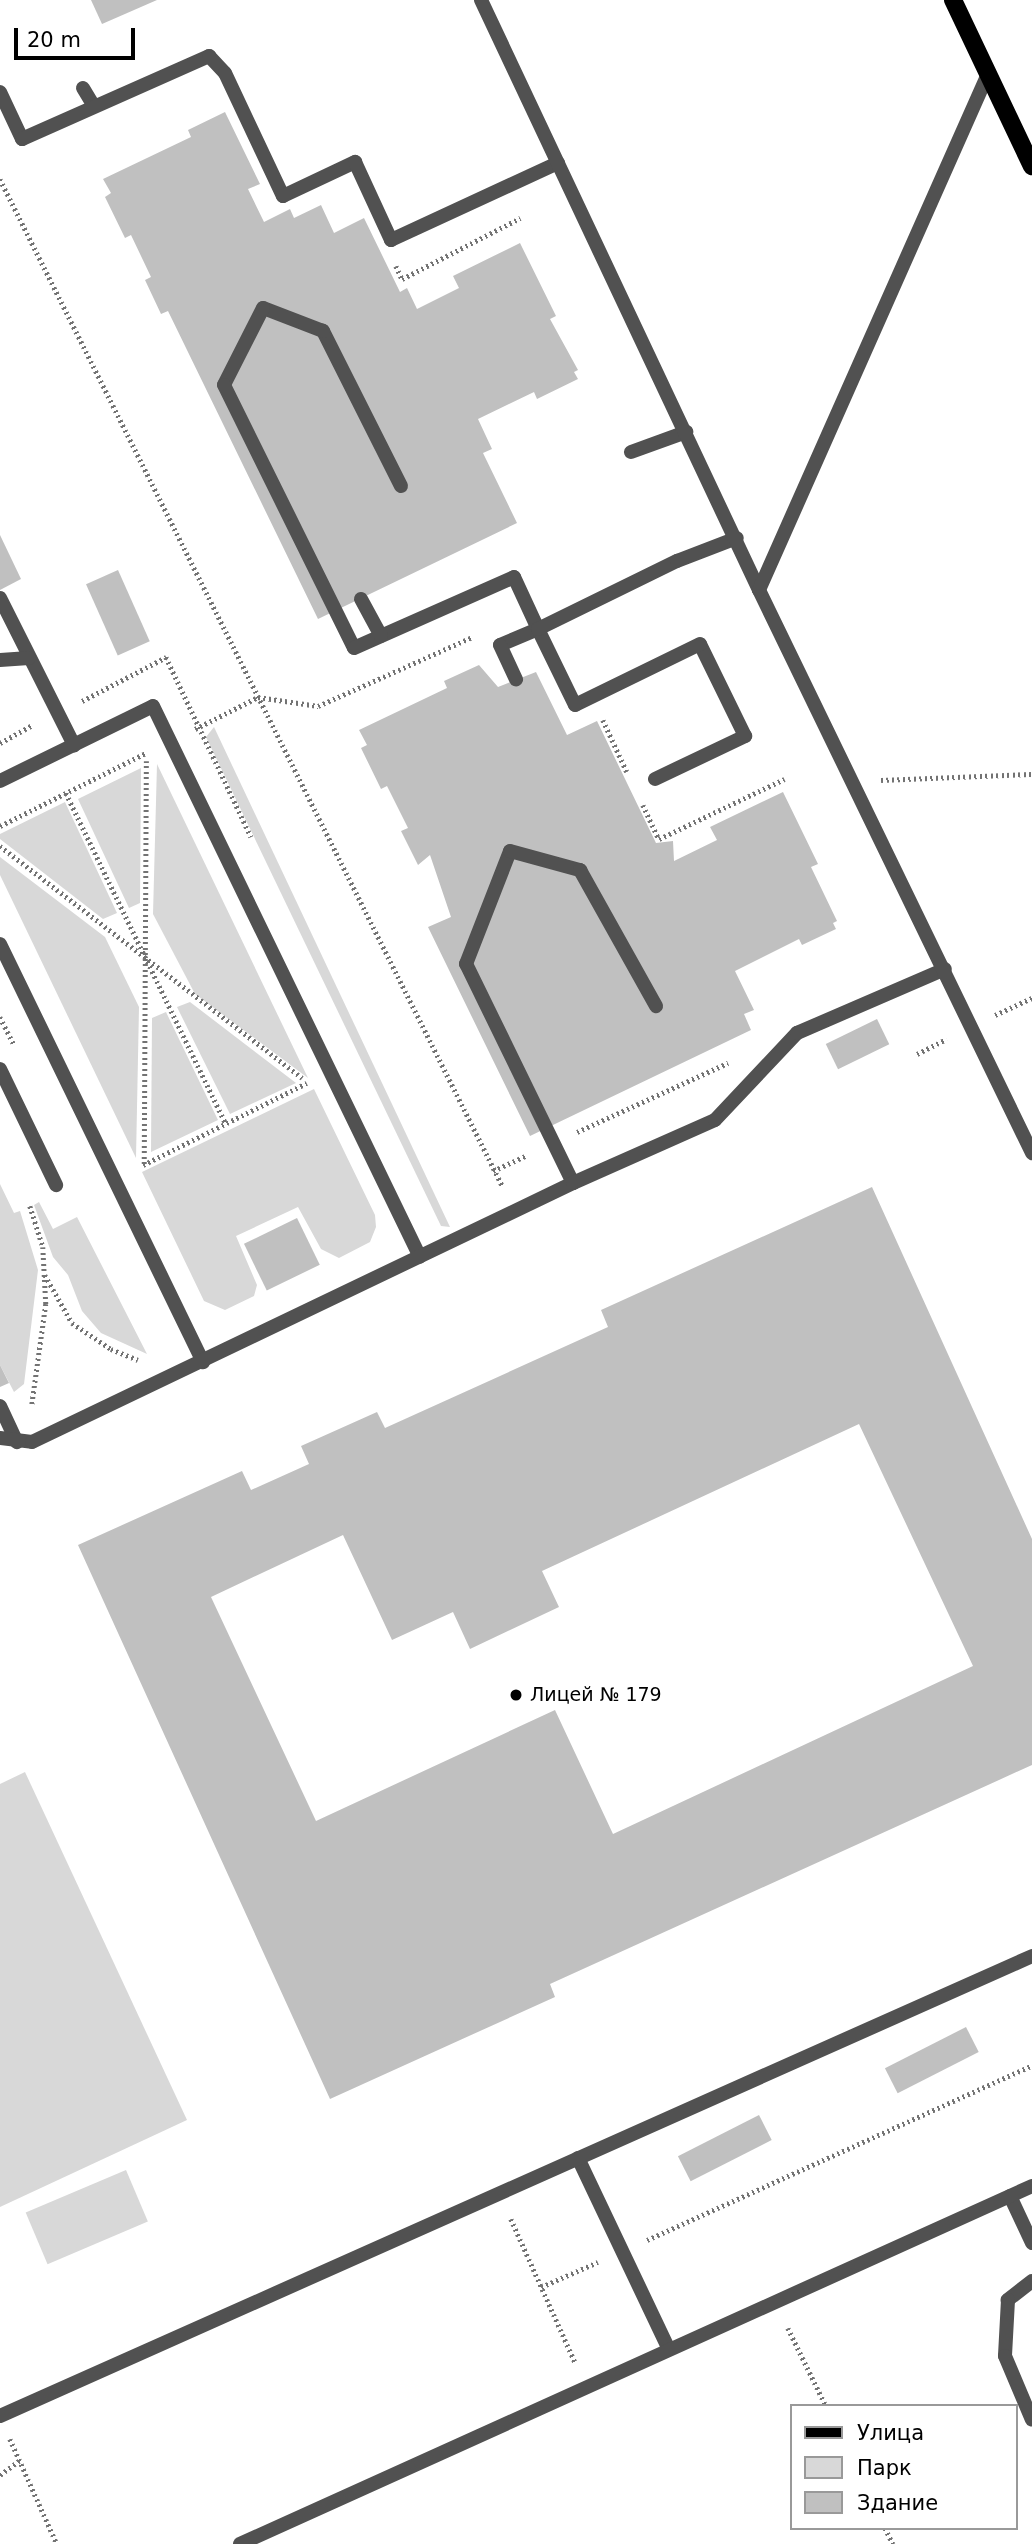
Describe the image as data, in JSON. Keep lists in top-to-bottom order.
{
  "places": ["Лицей № 179"],
  "legend": ["Улица", "Парк", "Здание"],
  "scale_bar": "20 m"
}
